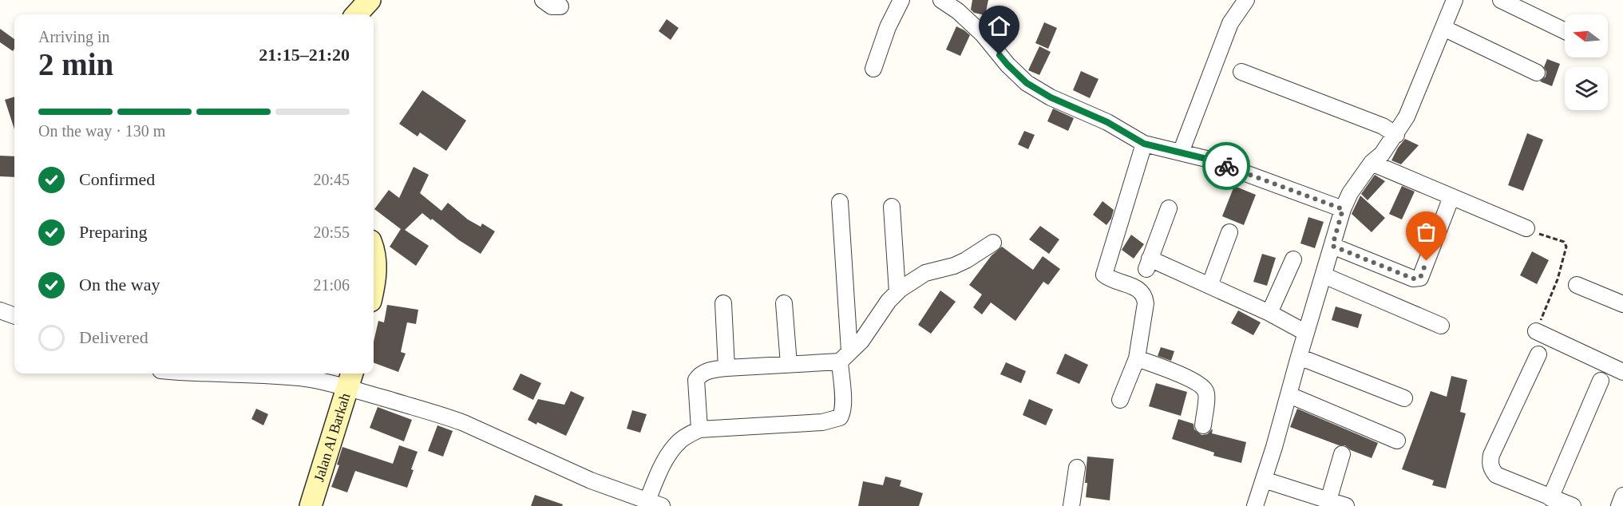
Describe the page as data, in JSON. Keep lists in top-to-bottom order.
{
  "streets": {
    "street": ["Jalan Al Barkah"]
  },
  "north": "left",
  "page": {
    "heading": ["2 min", "Arriving in", "21:15–21:20"],
    "bar": "On the way · 130 m",
    "list": [
      ["Confirmed", "20:45"],
      ["Preparing", "20:55"],
      ["On the way", "21:06"],
      "Delivered"
    ]
  }
}
